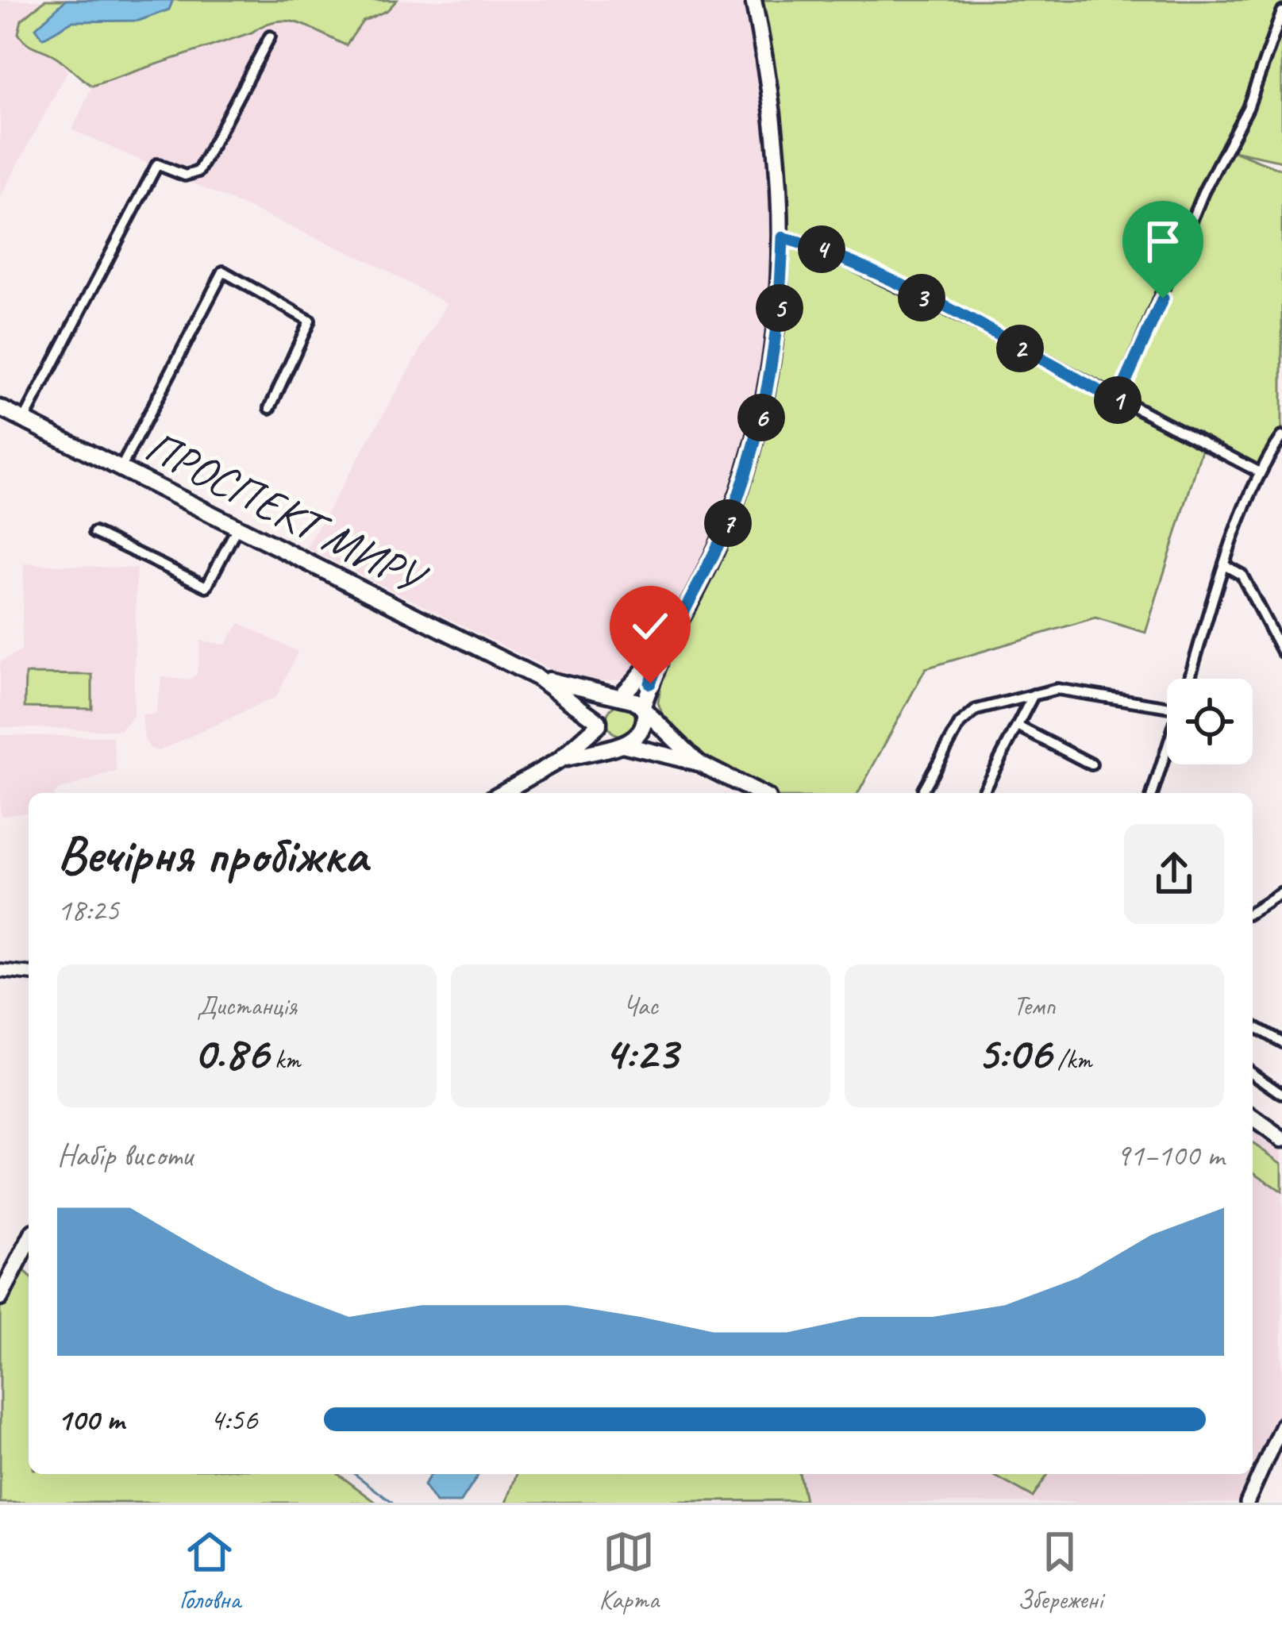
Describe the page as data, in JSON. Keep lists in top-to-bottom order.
{
  "streets": {
    "main road": ["ПРОСПЕКТ МИРУ"]
  },
  "page": {
    "pins": [
      "4",
      "3",
      "5",
      "2",
      "1",
      "6",
      "7"
    ],
    "heading": ["Вечірня пробіжка", "18:25"],
    "stats": [
      ["Дистанція", "0.86 km"],
      ["Час", "4:23"],
      ["Темп", "5:06 /km"]
    ],
    "chart": ["Набір висоти", "91–100 m"],
    "list": [
      {
        "name": "100 m",
        "note": "4:56"
      }
    ],
    "tabs": ["Головна", "Карта", "Збережені"]
  }
}
